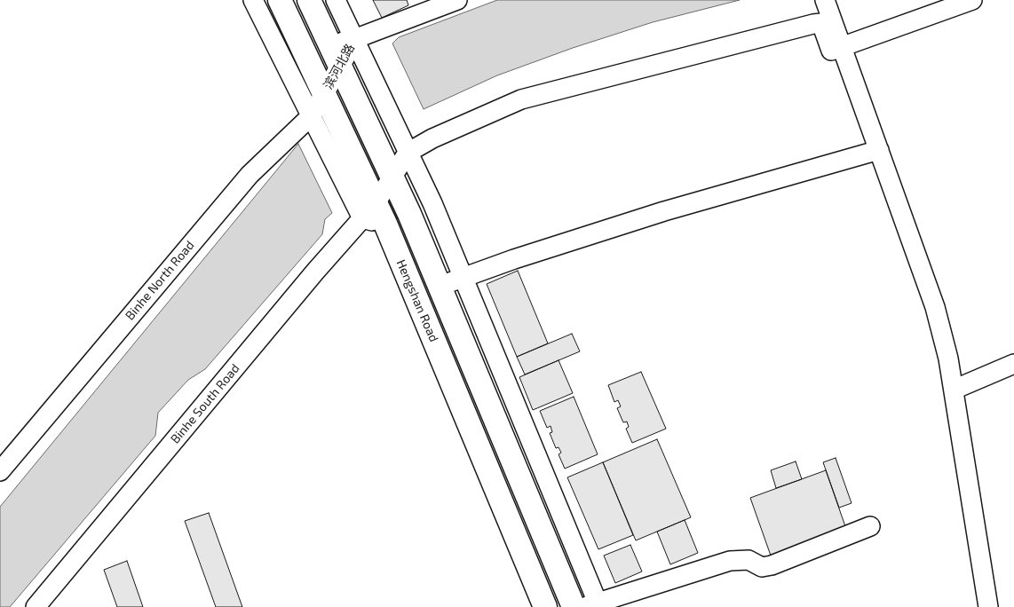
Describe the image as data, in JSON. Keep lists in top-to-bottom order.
{
  "streets": {
    "main road": ["Hengshan Road"],
    "street": ["滨河北路", "Binhe North Road", "Binhe South Road"]
  },
  "crossings": [
    ["滨河北路", "Binhe North Road"],
    ["滨河北路", "Hengshan Road"],
    ["Binhe North Road", "Hengshan Road"],
    ["Hengshan Road", "Binhe South Road"]
  ]
}
